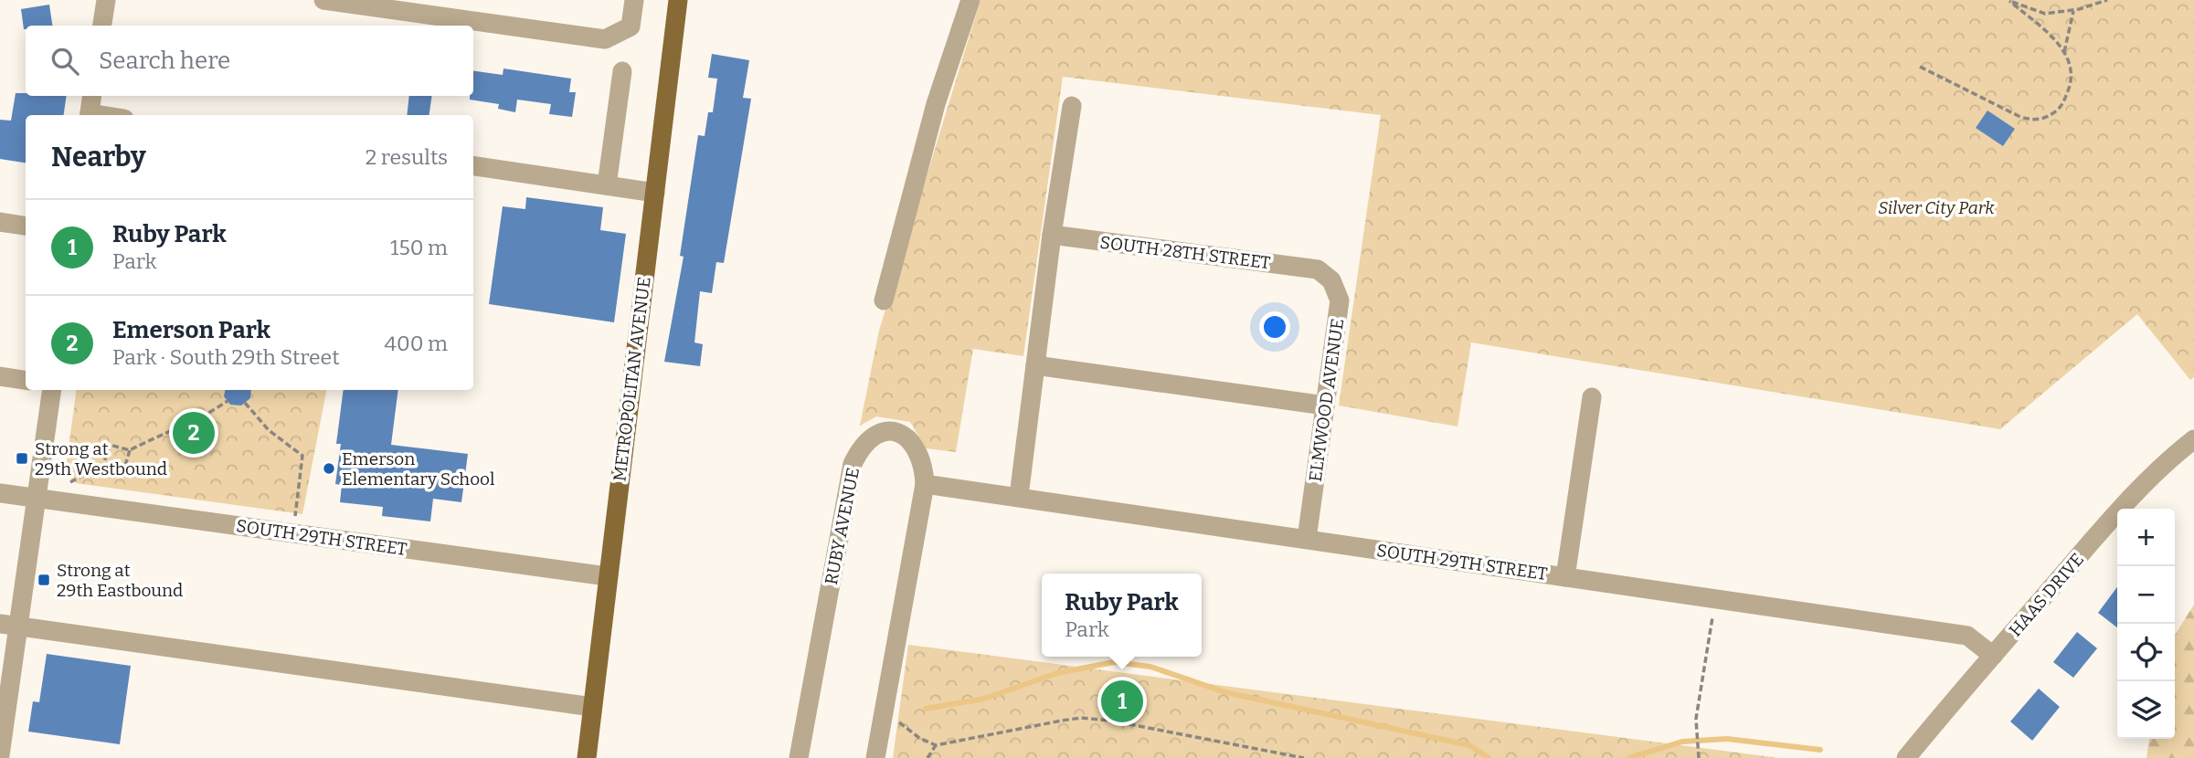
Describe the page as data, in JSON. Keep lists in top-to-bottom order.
{
  "streets": {
    "main road": ["METROPOLITAN AVENUE"],
    "street": [
      "SOUTH 28TH STREET",
      "ELMWOOD AVENUE",
      "RUBY AVENUE",
      "SOUTH 29TH STREET",
      "HAAS DRIVE"
    ]
  },
  "crossings": [
    ["SOUTH 28TH STREET", "ELMWOOD AVENUE"],
    ["METROPOLITAN AVENUE", "SOUTH 29TH STREET"],
    ["ELMWOOD AVENUE", "SOUTH 29TH STREET"],
    ["RUBY AVENUE", "SOUTH 29TH STREET"],
    ["SOUTH 29TH STREET", "HAAS DRIVE"]
  ],
  "parks": ["Silver City Park"],
  "places": {
    "transit": ["Strong at 29th Westbound", "Strong at 29th Eastbound"],
    "other": ["Emerson Elementary School"]
  },
  "page": {
    "search": "Search here",
    "heading": ["Nearby", "2 results"],
    "list": [
      {
        "mark": "1",
        "name": "Ruby Park",
        "note": "Park",
        "value": "150 m"
      },
      {
        "mark": "2",
        "name": "Emerson Park",
        "note": "Park · South 29th Street",
        "value": "400 m"
      }
    ],
    "pins": ["2", "1"],
    "map_buttons": ["+", "−"],
    "popup": ["Ruby Park", "Park"]
  }
}
